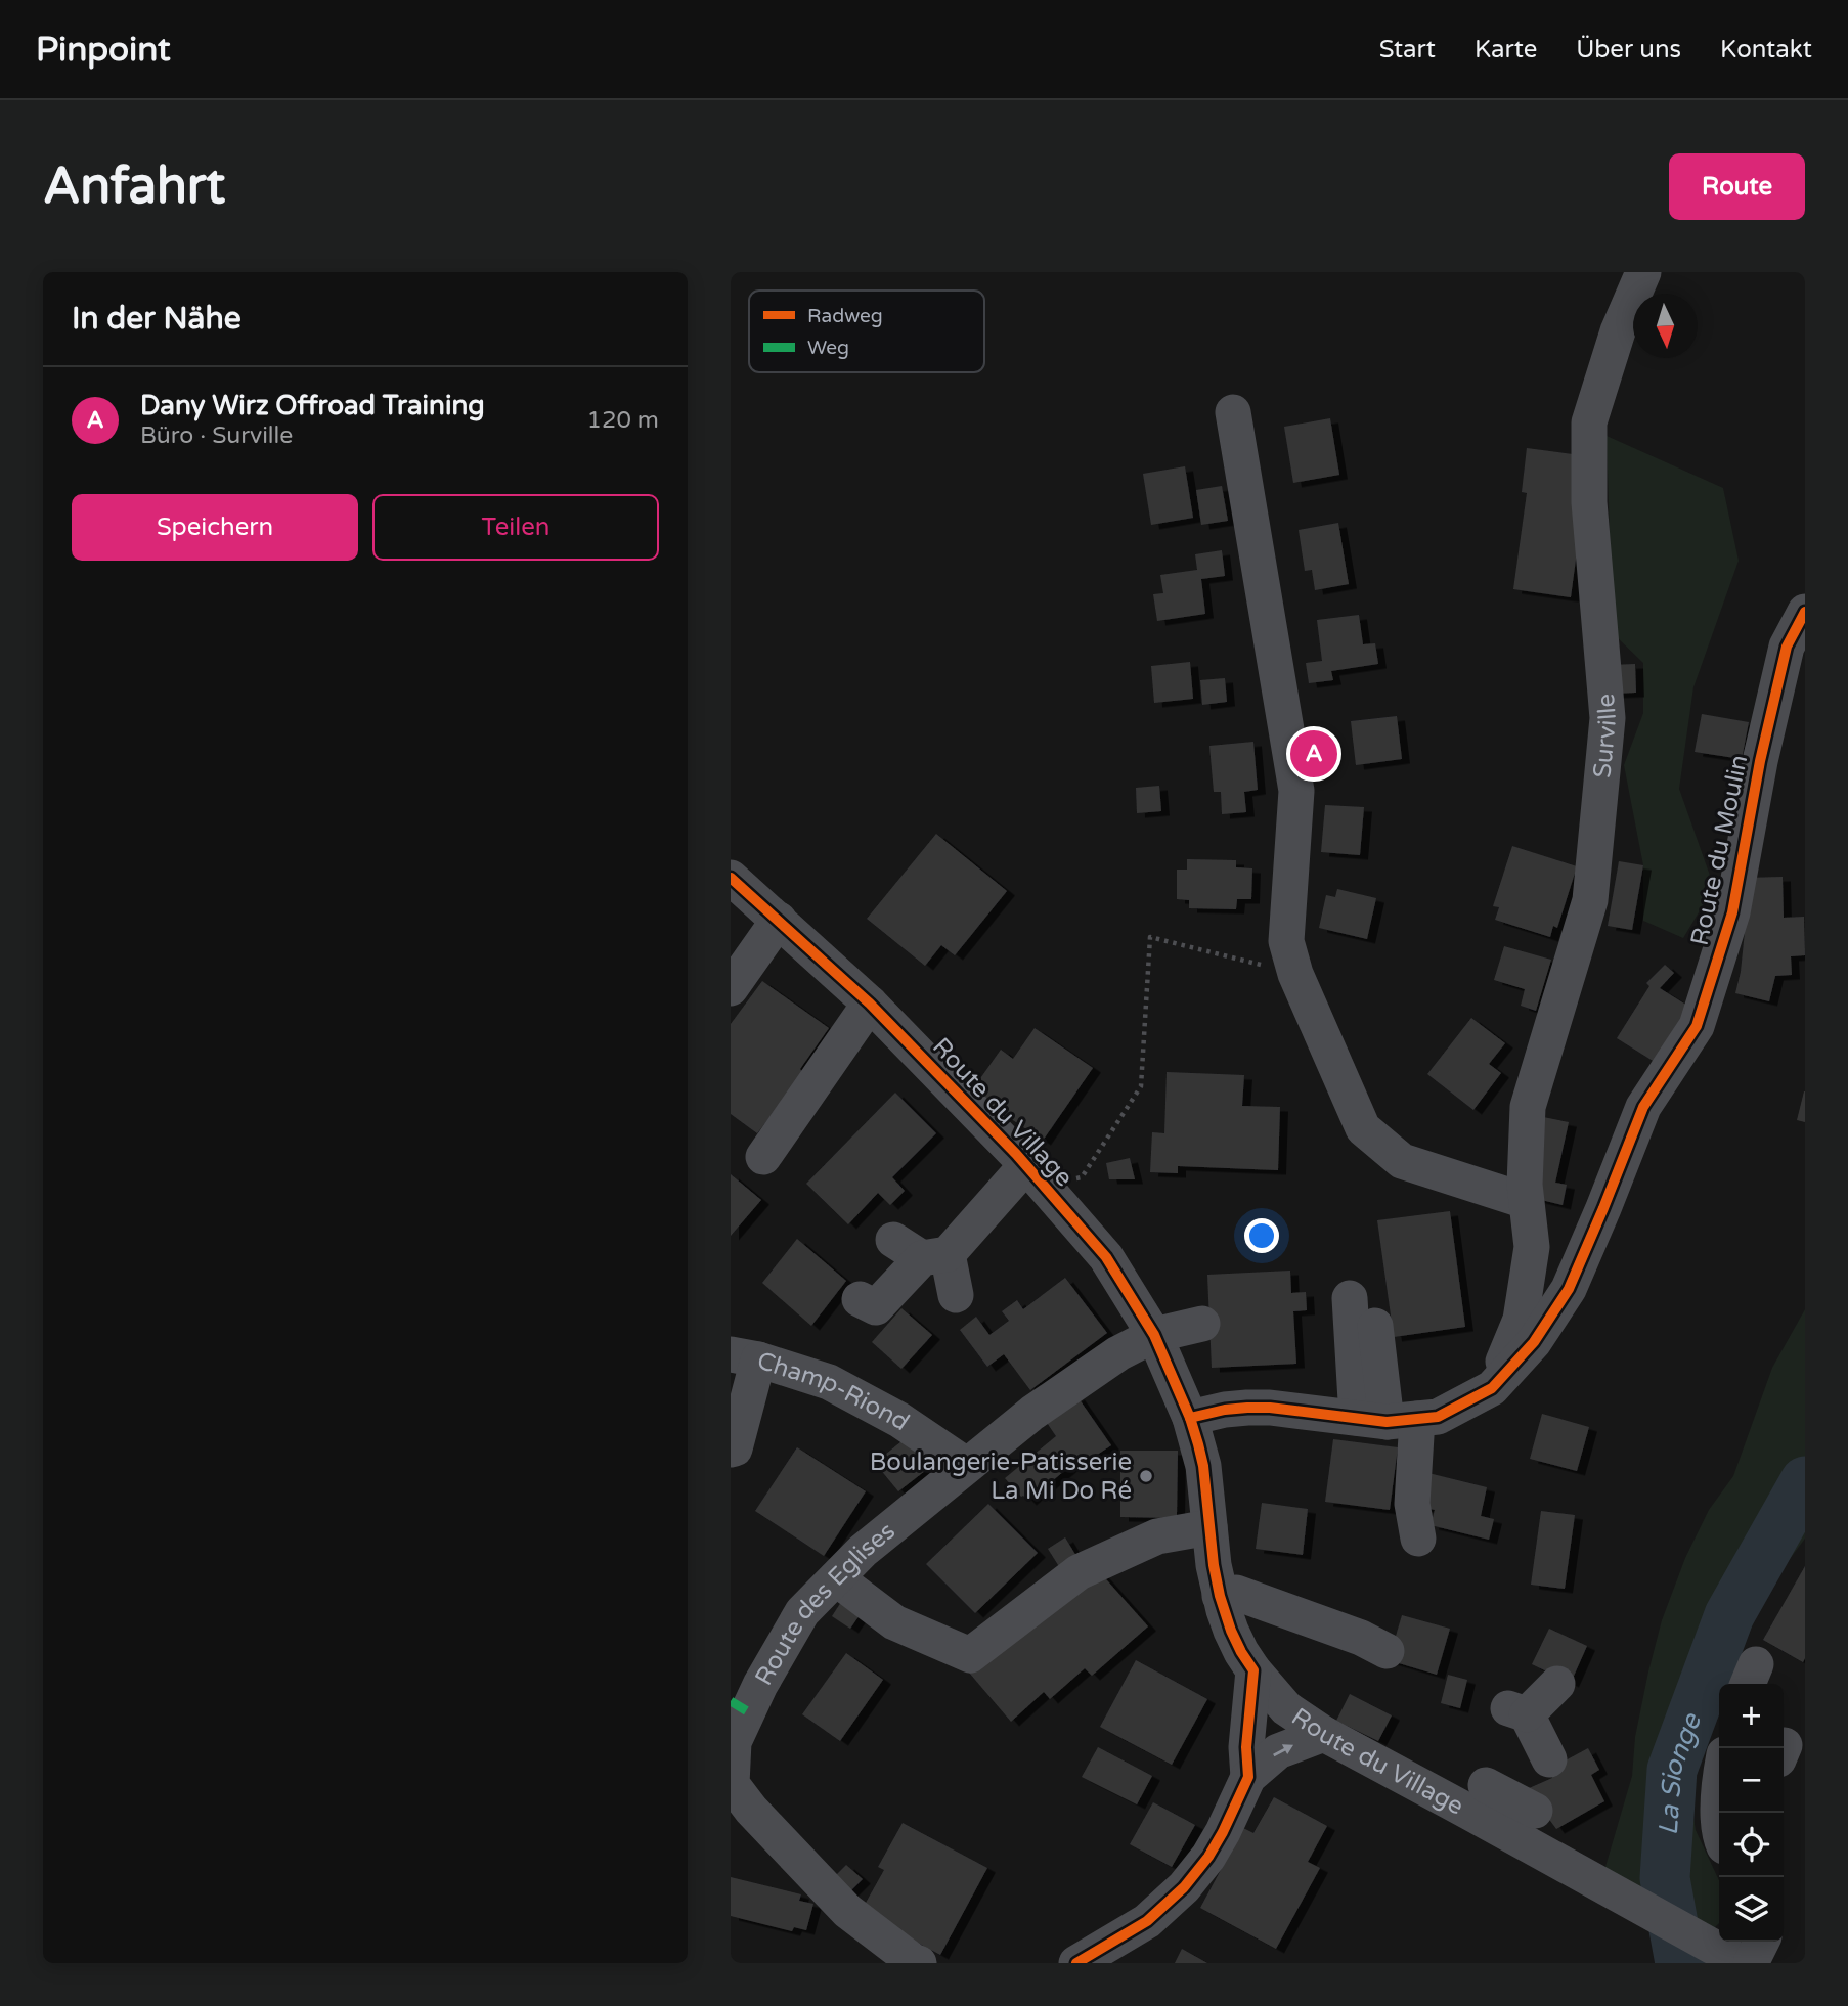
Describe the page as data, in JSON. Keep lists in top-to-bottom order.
{
  "streets": {
    "street": [
      "Surville",
      "Route du Moulin",
      "Route du Village",
      "Champ-Riond",
      "Route des Eglises"
    ]
  },
  "crossings": [
    ["Surville", "Route du Moulin"],
    ["Route du Village", "Route des Eglises"],
    ["Champ-Riond", "Route des Eglises"]
  ],
  "water": ["La Sionge"],
  "places": ["Boulangerie-Patisserie La Mi Do Ré"],
  "legend": ["Radweg", "Weg"],
  "north": "bottom",
  "page": {
    "header": "Pinpoint",
    "nav": [
      "Start",
      "Karte",
      "Über uns",
      "Kontakt"
    ],
    "buttons": [
      "Route",
      ["Speichern", "Teilen"]
    ],
    "title": "Anfahrt",
    "heading": "In der Nähe",
    "list": [
      {
        "mark": "A",
        "name": "Dany Wirz Offroad Training",
        "note": "Büro · Surville",
        "value": "120 m"
      }
    ],
    "pins": "A",
    "map_buttons": ["+", "−"]
  }
}
